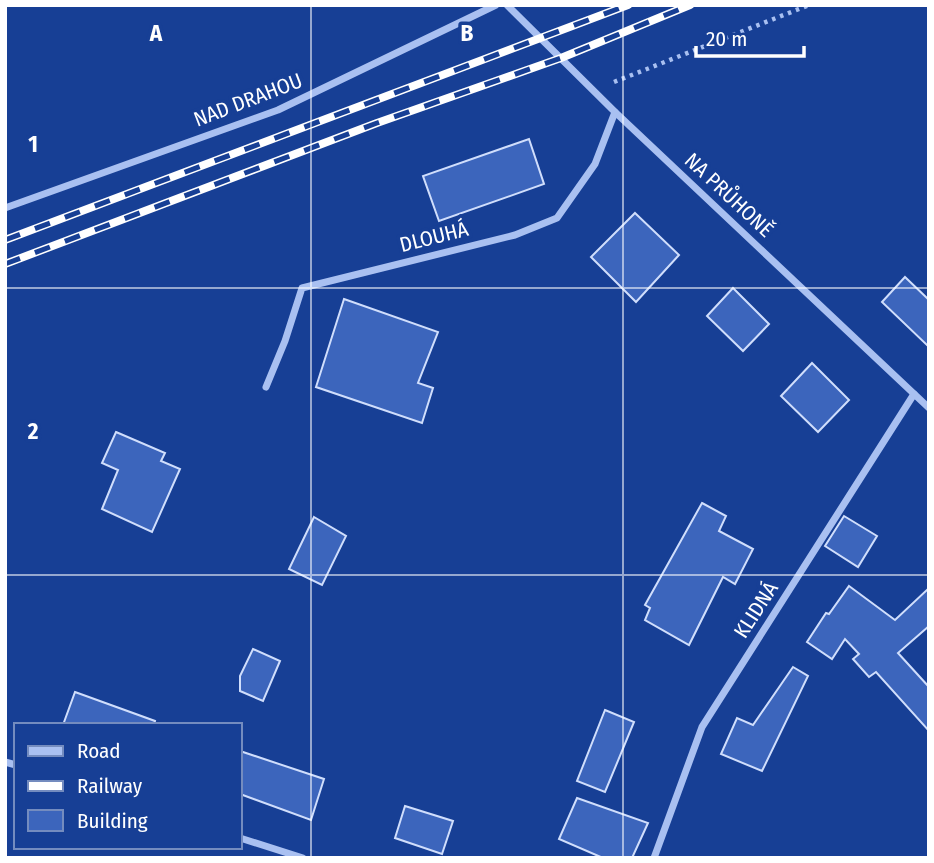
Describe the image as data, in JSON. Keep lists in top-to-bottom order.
{
  "streets": {
    "street": [
      "NAD DRAHOU",
      "NA PRŮHONĚ",
      "DLOUHÁ",
      "KLIDNÁ"
    ]
  },
  "crossings": [
    ["NA PRŮHONĚ", "DLOUHÁ"],
    ["NA PRŮHONĚ", "KLIDNÁ"]
  ],
  "legend": ["Road", "Railway", "Building"],
  "scale_bar": "20 m",
  "grid": {
    "columns": ["A", "B"],
    "rows": ["1", "2"]
  }
}
